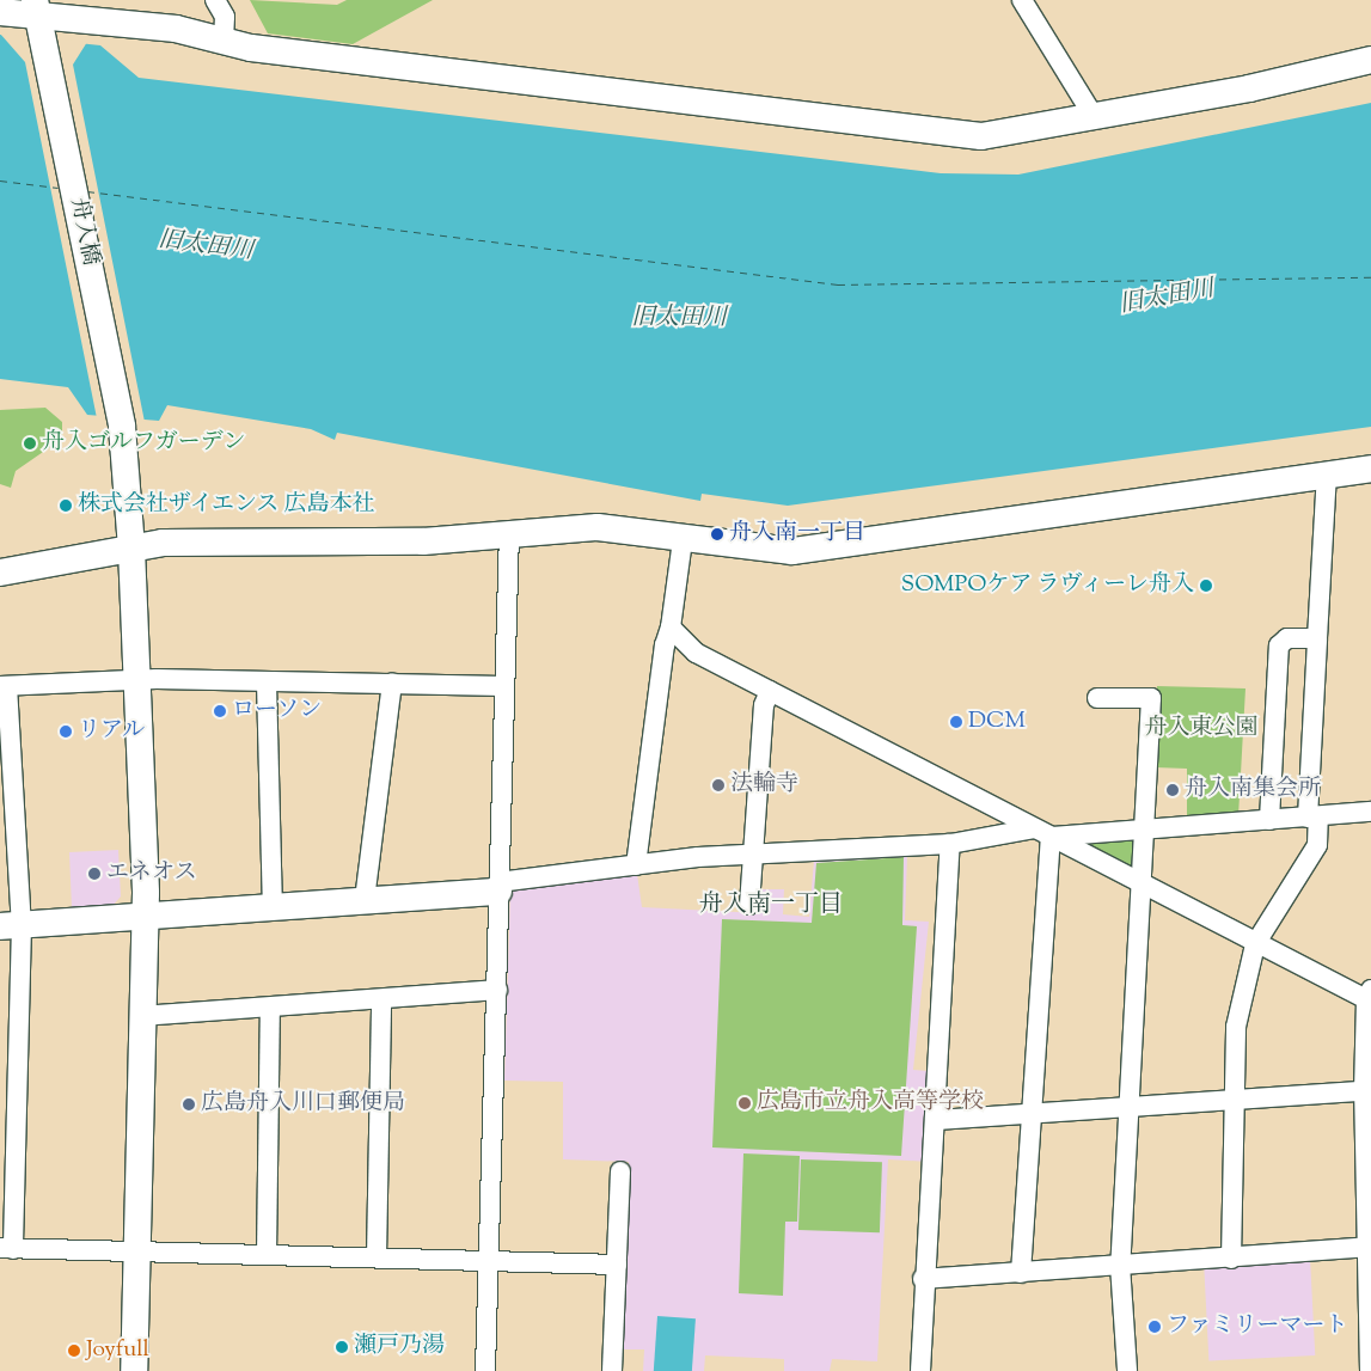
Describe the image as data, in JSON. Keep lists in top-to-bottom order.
{
  "streets": {
    "street": ["舟入橋"]
  },
  "districts": ["舟入南一丁目"],
  "water": ["旧太田川"],
  "parks": ["舟入東公園"],
  "places": [
    "舟入ゴルフガーデン",
    "株式会社ザイエンス 広島本社",
    "舟入南一丁目",
    "SOMPOケア ラヴィーレ舟入",
    "ローソン",
    "DCM",
    "リアル",
    "法輪寺",
    "舟入南集会所",
    "エネオス",
    "広島市立舟入高等学校",
    "広島舟入川口郵便局",
    "ファミリーマート",
    "瀬戸乃湯",
    "Joyfull"
  ]
}
